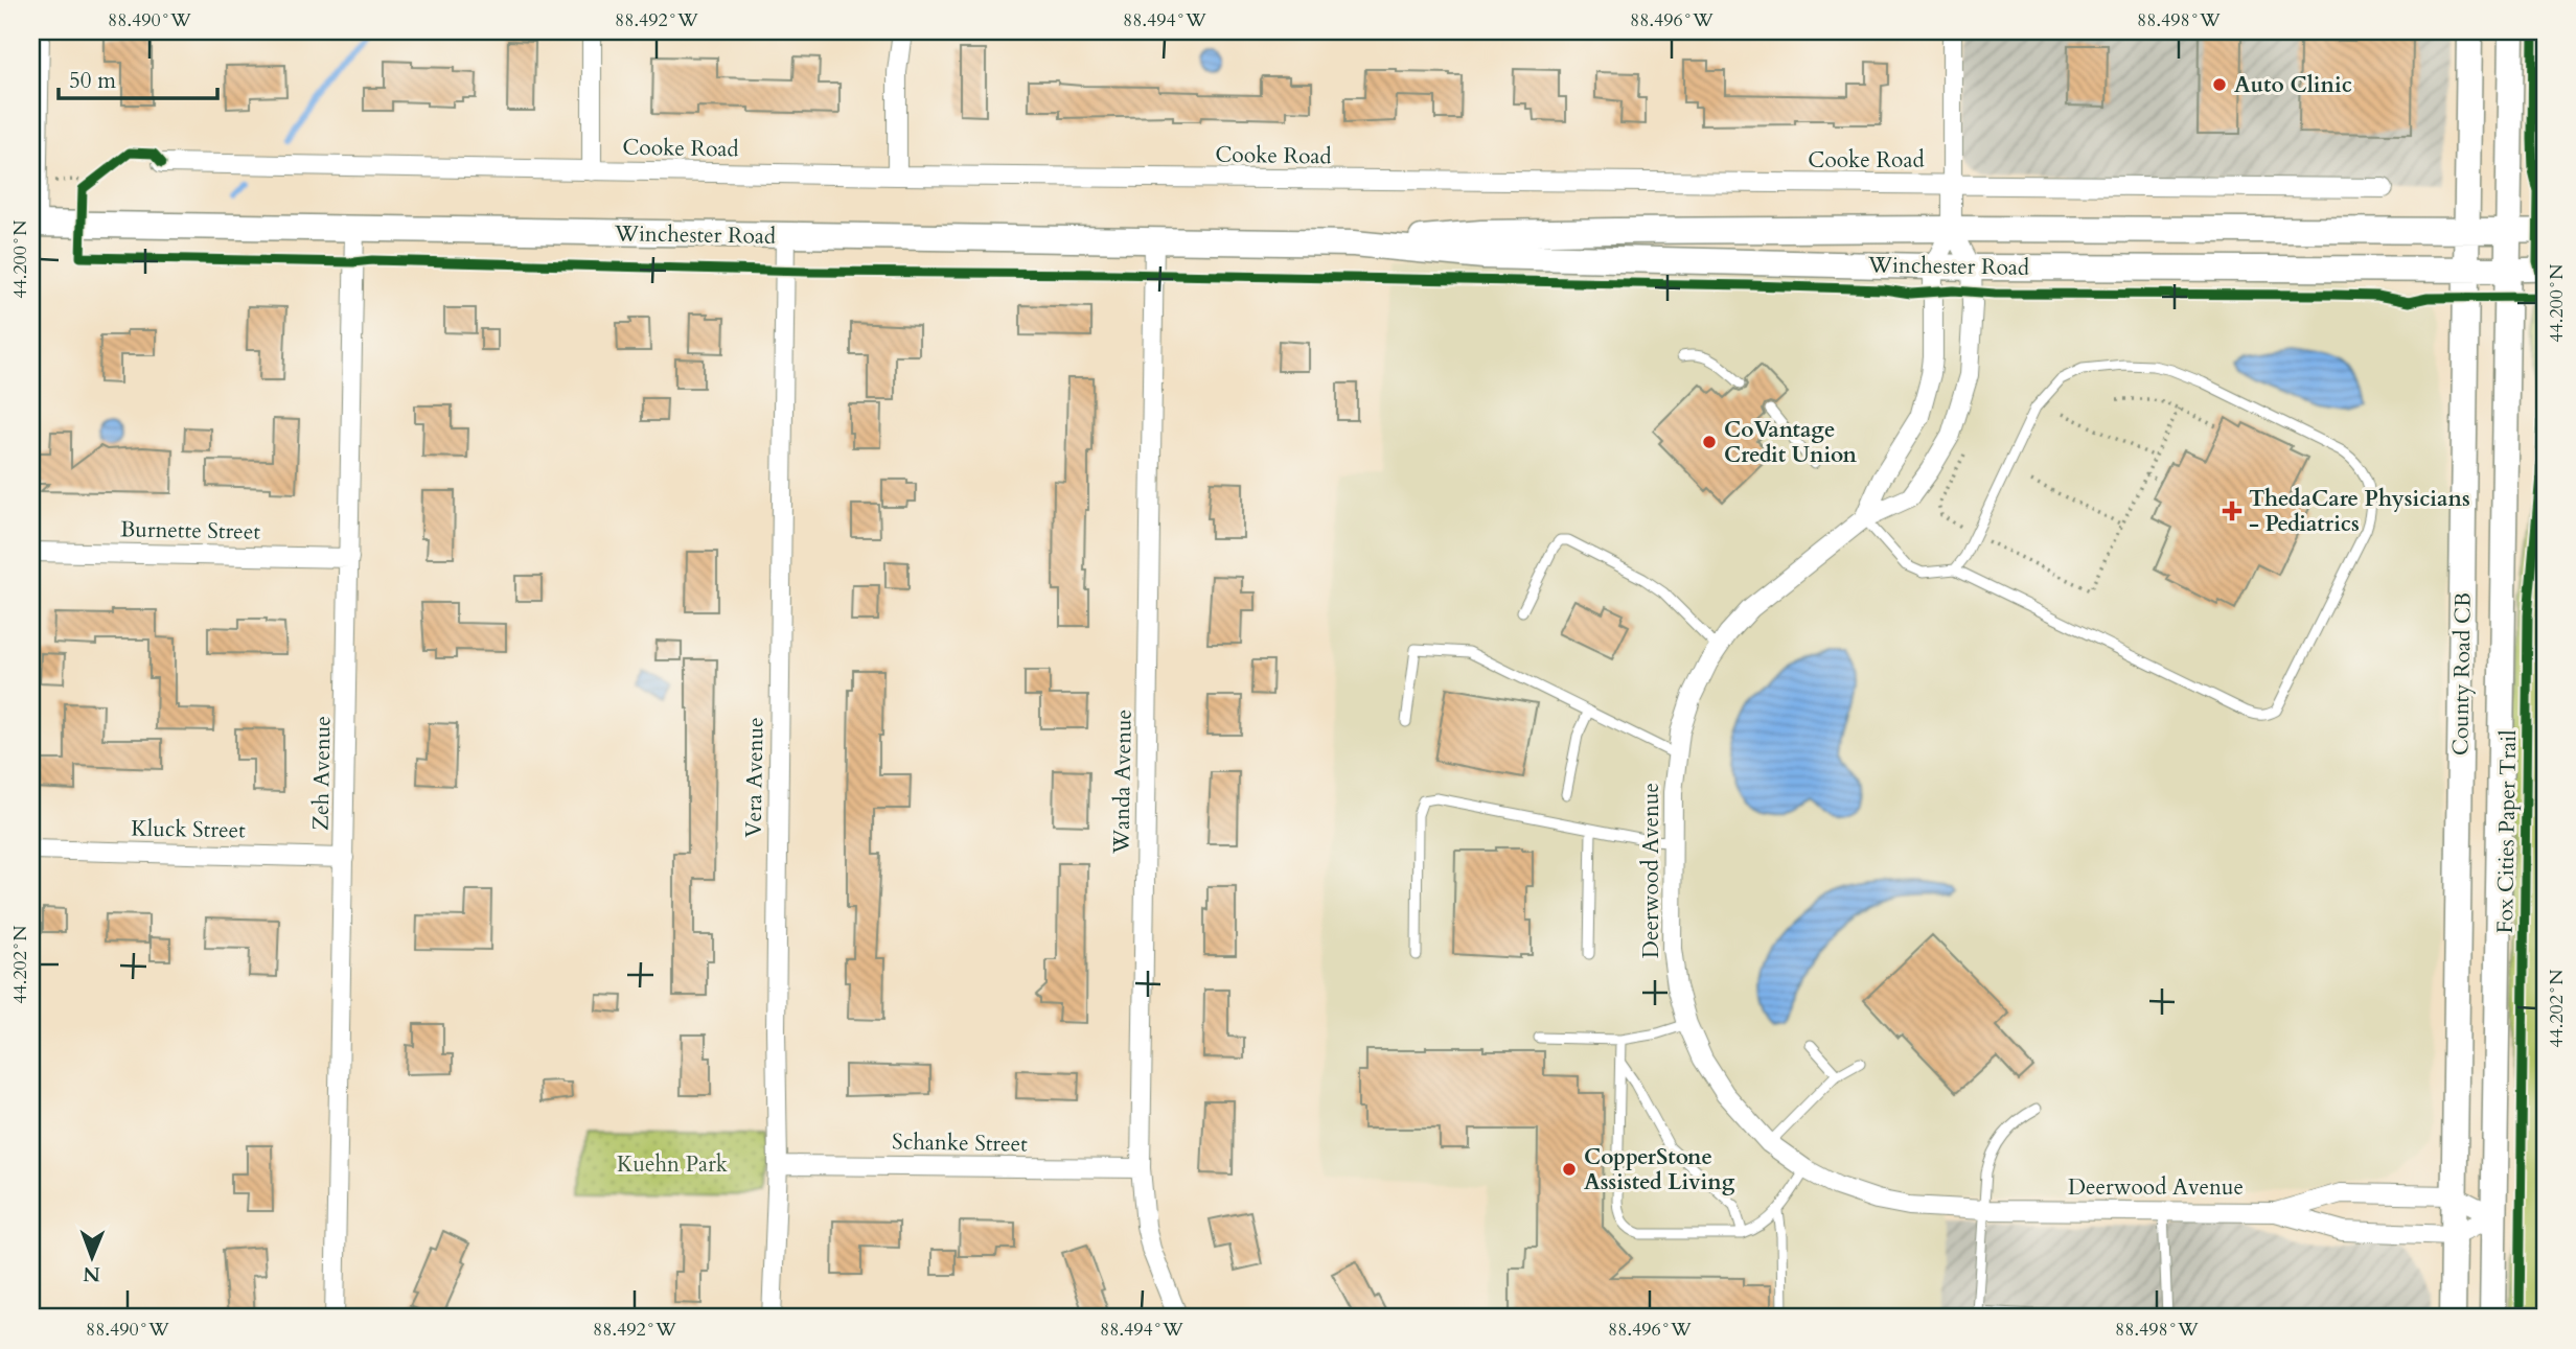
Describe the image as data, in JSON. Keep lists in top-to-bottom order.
{
  "streets": {
    "main road": ["Winchester Road", "County Road CB"],
    "street": [
      "Cooke Road",
      "Burnette Street",
      "Zeh Avenue",
      "Vera Avenue",
      "Wanda Avenue",
      "Kluck Street",
      "Deerwood Avenue",
      "Schanke Street"
    ],
    "cycle path": ["Fox Cities Paper Trail"]
  },
  "crossings": [
    ["Winchester Road", "County Road CB"],
    ["Winchester Road", "Zeh Avenue"],
    ["Winchester Road", "Vera Avenue"],
    ["Winchester Road", "Wanda Avenue"],
    ["Winchester Road", "Deerwood Avenue"],
    ["Burnette Street", "Zeh Avenue"],
    ["County Road CB", "Deerwood Avenue"],
    ["Zeh Avenue", "Kluck Street"],
    ["Vera Avenue", "Schanke Street"],
    ["Wanda Avenue", "Schanke Street"]
  ],
  "parks": ["Kuehn Park"],
  "places": {
    "other": ["Auto Clinic", "CoVantage Credit Union", "CopperStone Assisted Living"],
    "health": ["ThedaCare Physicians - Pediatrics"]
  },
  "scale_bar": "50 m",
  "north": "bottom",
  "coordinates": [
    "88.490°W",
    "88.492°W",
    "88.494°W",
    "88.496°W",
    "88.498°W",
    "44.200°N",
    "44.202°N"
  ]
}
